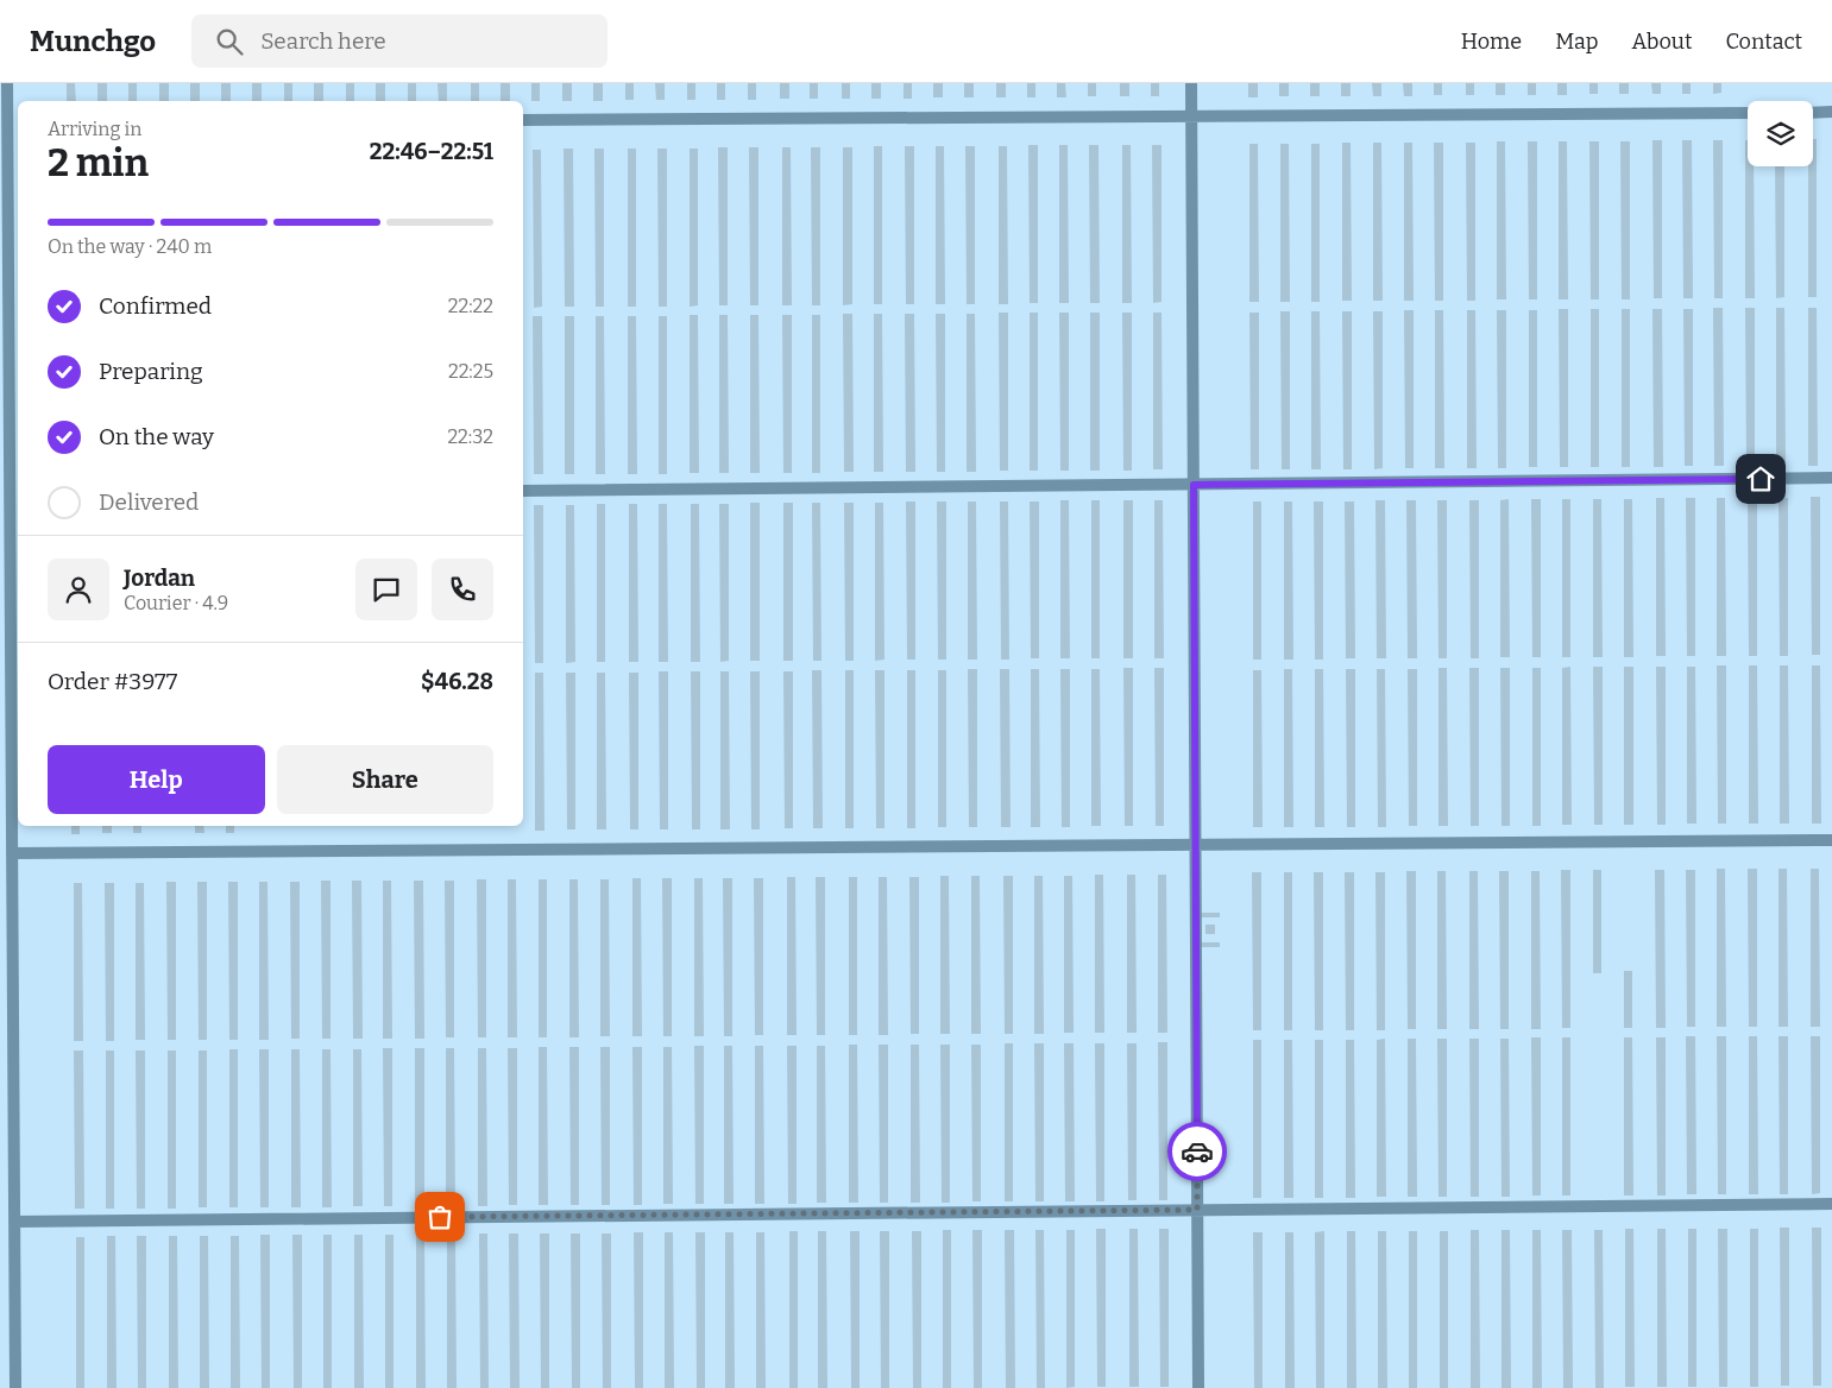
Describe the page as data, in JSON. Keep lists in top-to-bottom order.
{
  "page": {
    "header": "Munchgo",
    "search": "Search here",
    "nav": [
      "Home",
      "Map",
      "About",
      "Contact"
    ],
    "heading": ["2 min", "Arriving in", "22:46–22:51"],
    "panel": [
      "Jordan",
      "Courier · 4.9",
      "Order #3977",
      "$46.28"
    ],
    "bar": "On the way · 240 m",
    "list": [
      ["Confirmed", "22:22"],
      ["Preparing", "22:25"],
      ["On the way", "22:32"],
      "Delivered"
    ],
    "buttons": ["Help", "Share"]
  }
}
